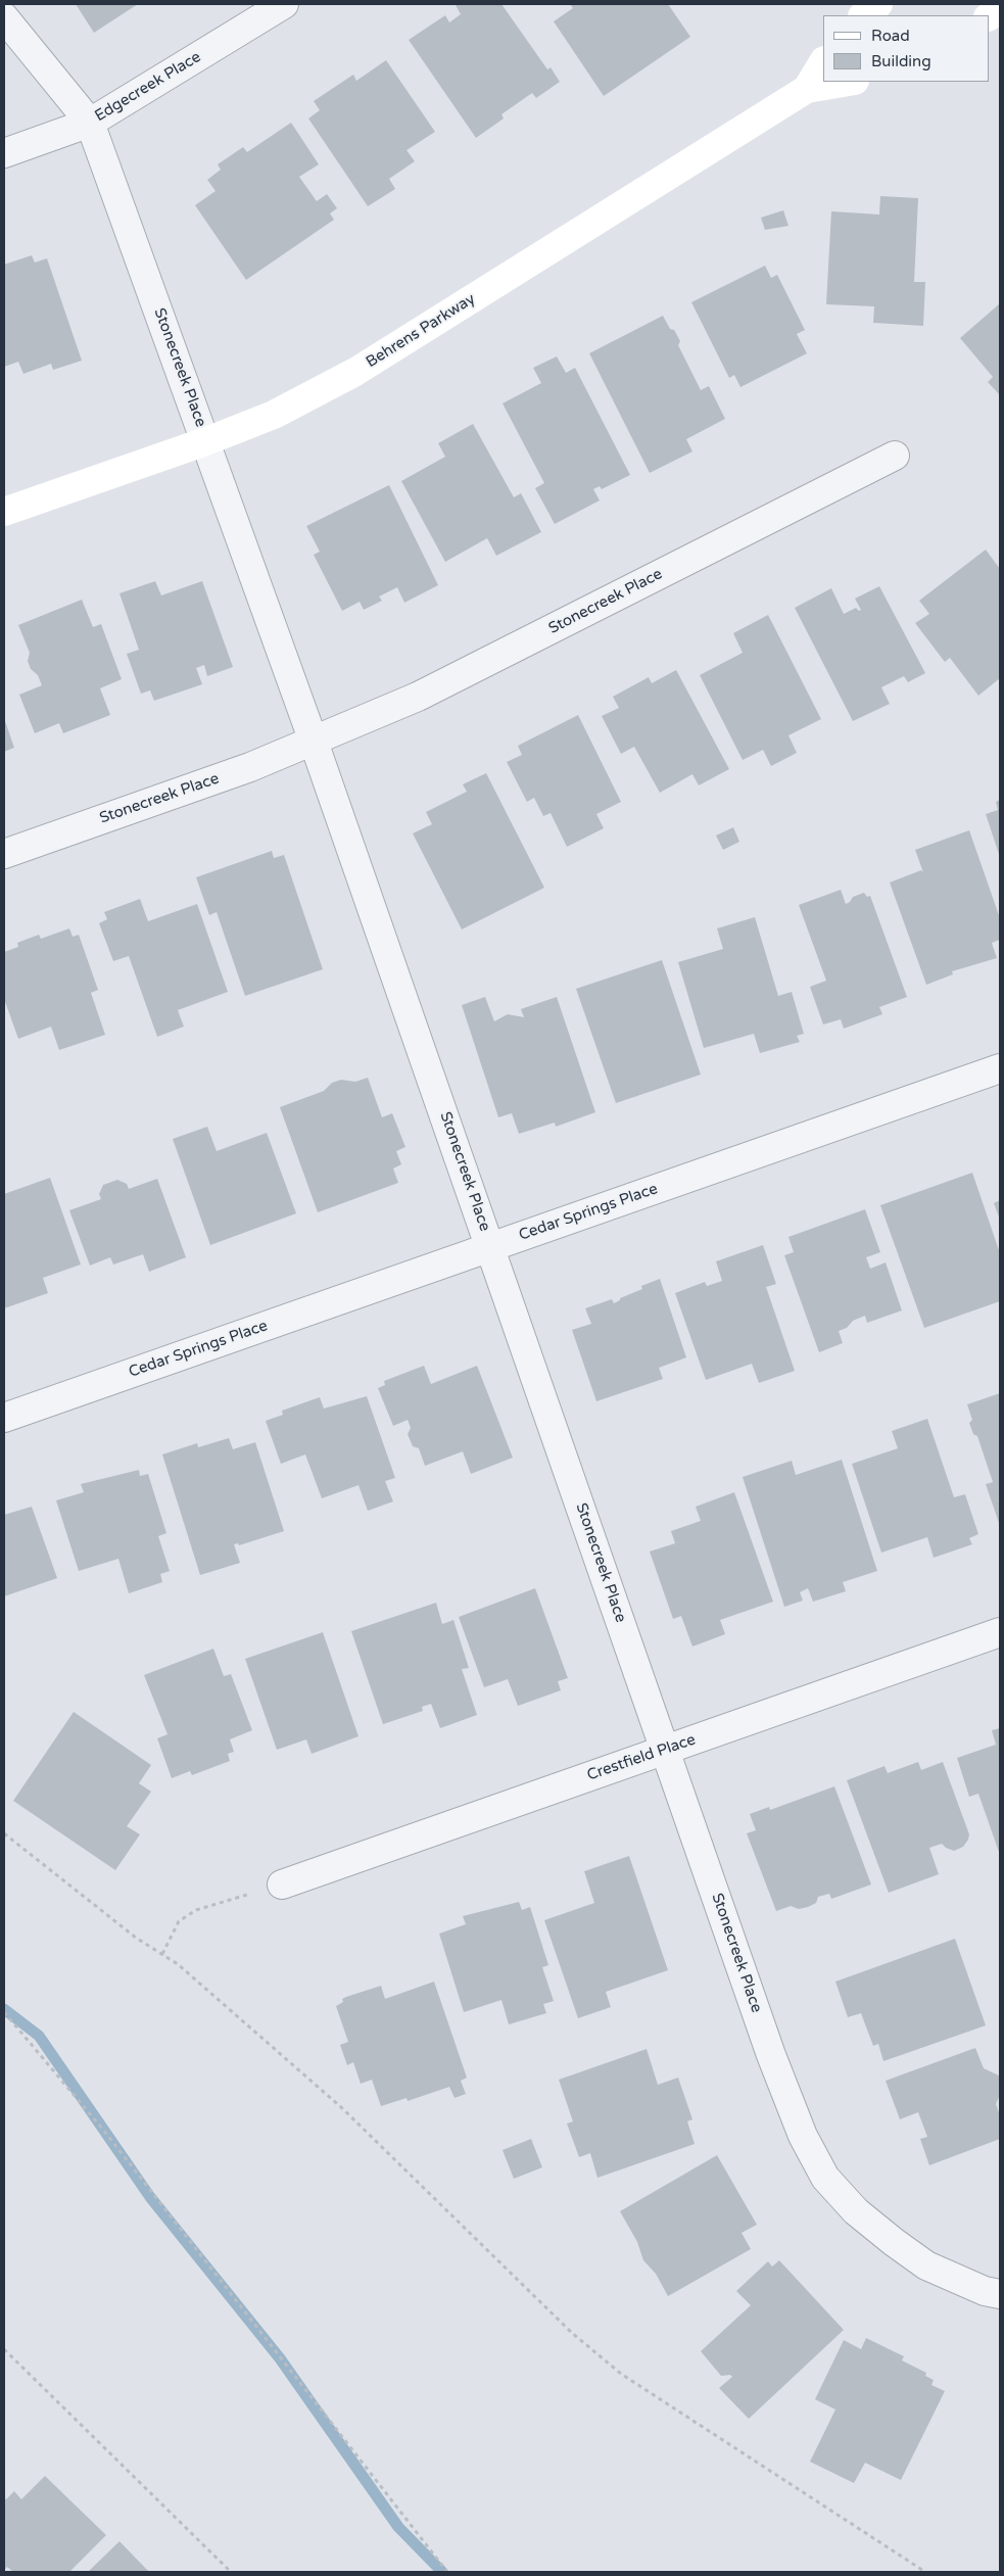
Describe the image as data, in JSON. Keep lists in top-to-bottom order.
{
  "streets": {
    "street": [
      "Edgecreek Place",
      "Behrens Parkway",
      "Stonecreek Place",
      "Cedar Springs Place",
      "Crestfield Place"
    ]
  },
  "crossings": [
    ["Edgecreek Place", "Stonecreek Place"],
    ["Behrens Parkway", "Stonecreek Place"],
    ["Stonecreek Place", "Cedar Springs Place"],
    ["Stonecreek Place", "Crestfield Place"]
  ],
  "legend": ["Road", "Building"]
}
